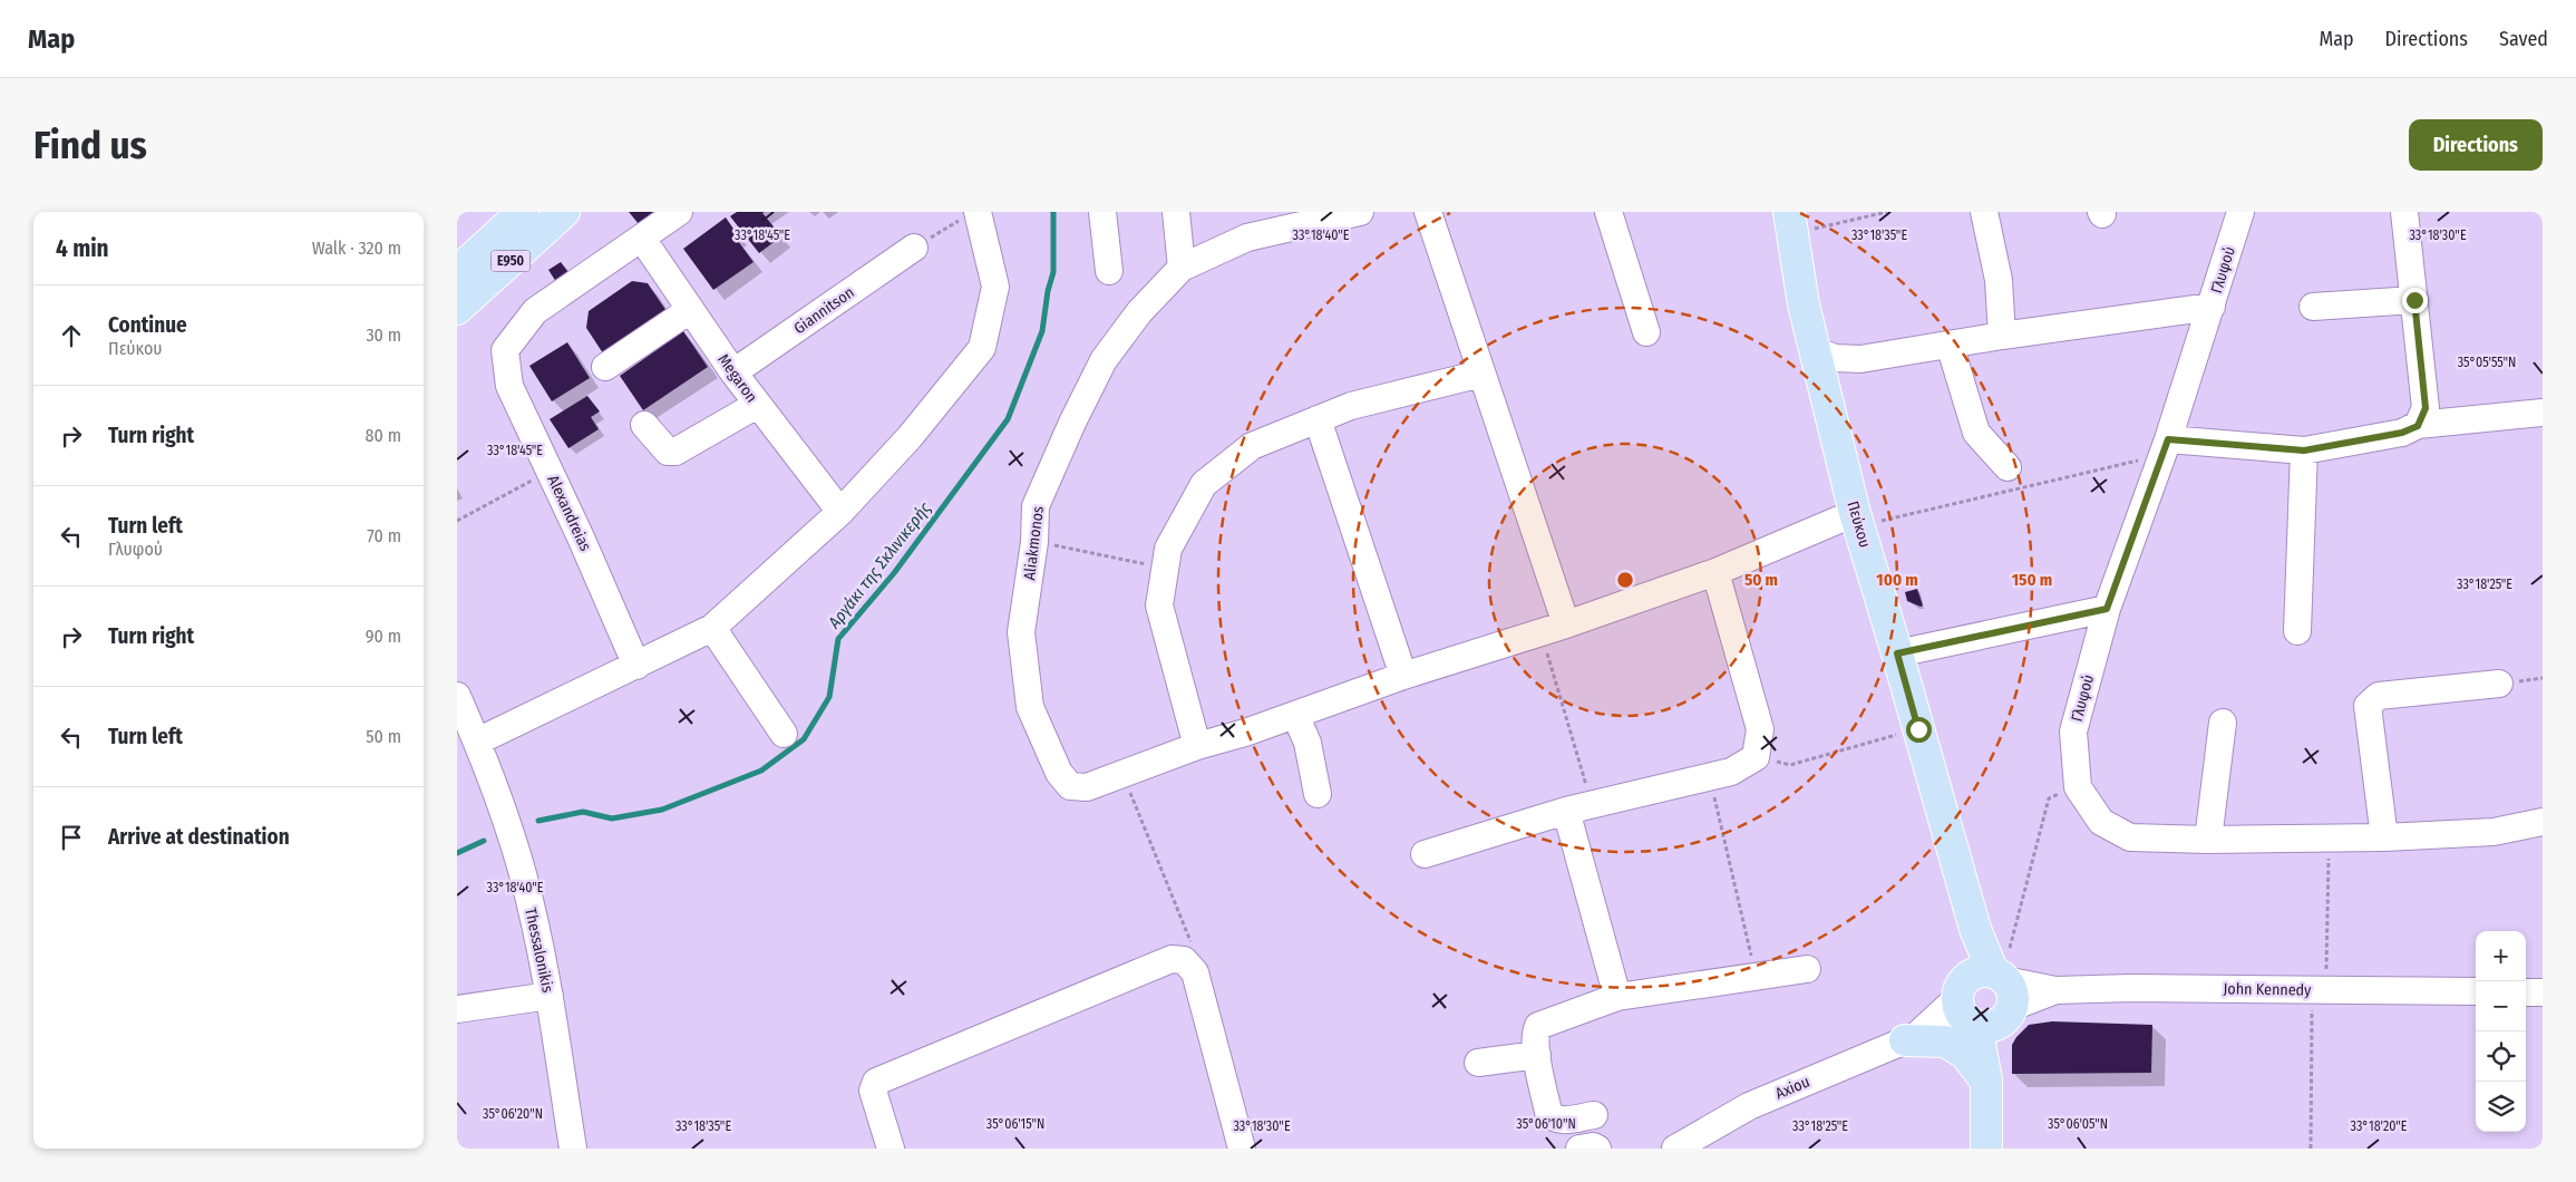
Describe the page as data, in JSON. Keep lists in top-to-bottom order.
{
  "streets": {
    "main road": ["E950", "Πεύκου"],
    "street": [
      "Γλυφού",
      "Giannitson",
      "Megaron",
      "Alexandreias",
      "Aliakmonos",
      "Thessalonikis",
      "John Kennedy",
      "Axiou"
    ]
  },
  "crossings": [
    ["Giannitson", "Megaron"],
    ["Megaron", "Alexandreias"],
    ["Πεύκου", "Aliakmonos"],
    ["Πεύκου", "John Kennedy"],
    ["Πεύκου", "Axiou"],
    ["John Kennedy", "Axiou"]
  ],
  "water": ["Αργάκι της Σκλινικερής"],
  "page": {
    "header": "Map",
    "nav": ["Map", "Directions", "Saved"],
    "buttons": "Directions",
    "title": "Find us",
    "heading": ["4 min", "Walk · 320 m"],
    "list": [
      ["Continue", "Πεύκου", "30 m"],
      ["Turn right", "80 m"],
      ["Turn left", "Γλυφού", "70 m"],
      ["Turn right", "90 m"],
      ["Turn left", "50 m"],
      "Arrive at destination"
    ],
    "map_buttons": ["+", "−"]
  },
  "coordinates": [
    "33°18'40\"E",
    "33°18'35\"E",
    "33°18'30\"E",
    "33°18'45\"E",
    "35°05'55\"N",
    "33°18'25\"E",
    "35°06'20\"N",
    "35°06'15\"N",
    "35°06'10\"N",
    "35°06'05\"N",
    "33°18'20\"E"
  ],
  "rings": ["50 m", "100 m", "150 m"]
}
